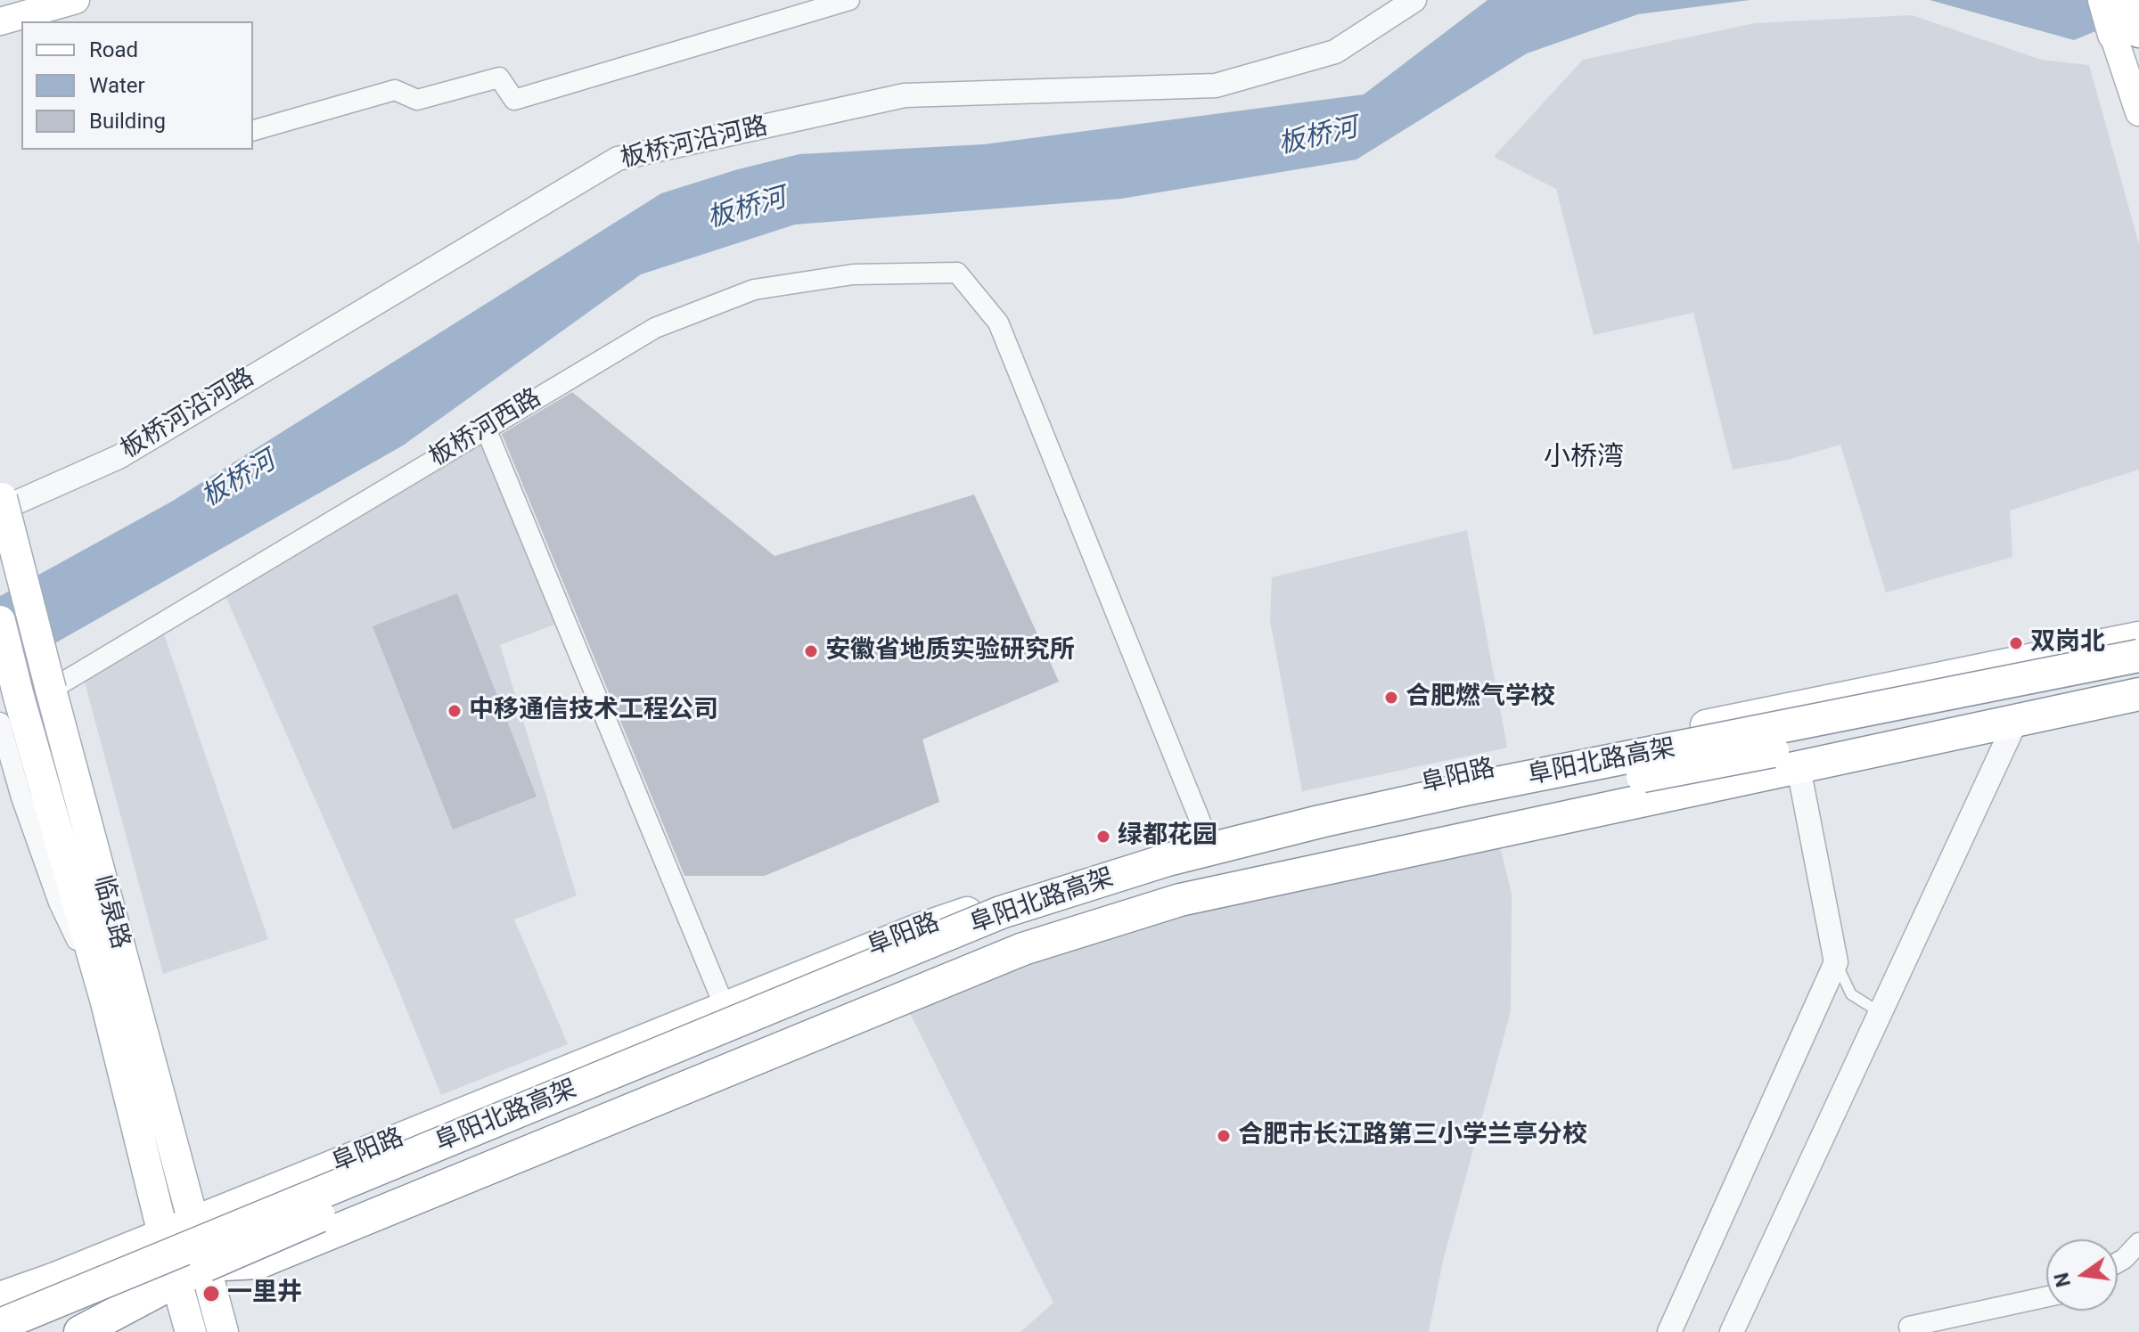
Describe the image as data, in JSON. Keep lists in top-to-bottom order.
{
  "streets": {
    "highway": ["阜阳北路高架"],
    "main road": ["阜阳路", "临泉路"],
    "street": ["板桥河沿河路", "板桥河西路"]
  },
  "crossings": [
    ["板桥河沿河路", "临泉路"],
    ["板桥河西路", "阜阳路"],
    ["板桥河西路", "临泉路"],
    ["阜阳北路高架", "临泉路"],
    ["阜阳路", "临泉路"]
  ],
  "districts": ["小桥湾"],
  "water": ["板桥河"],
  "places": [
    "双岗北",
    "安徽省地质实验研究所",
    "合肥燃气学校",
    "中移通信技术工程公司",
    "绿都花园",
    "合肥市长江路第三小学兰亭分校",
    "一里井"
  ],
  "legend": ["Road", "Water", "Building"],
  "north": "left"
}
